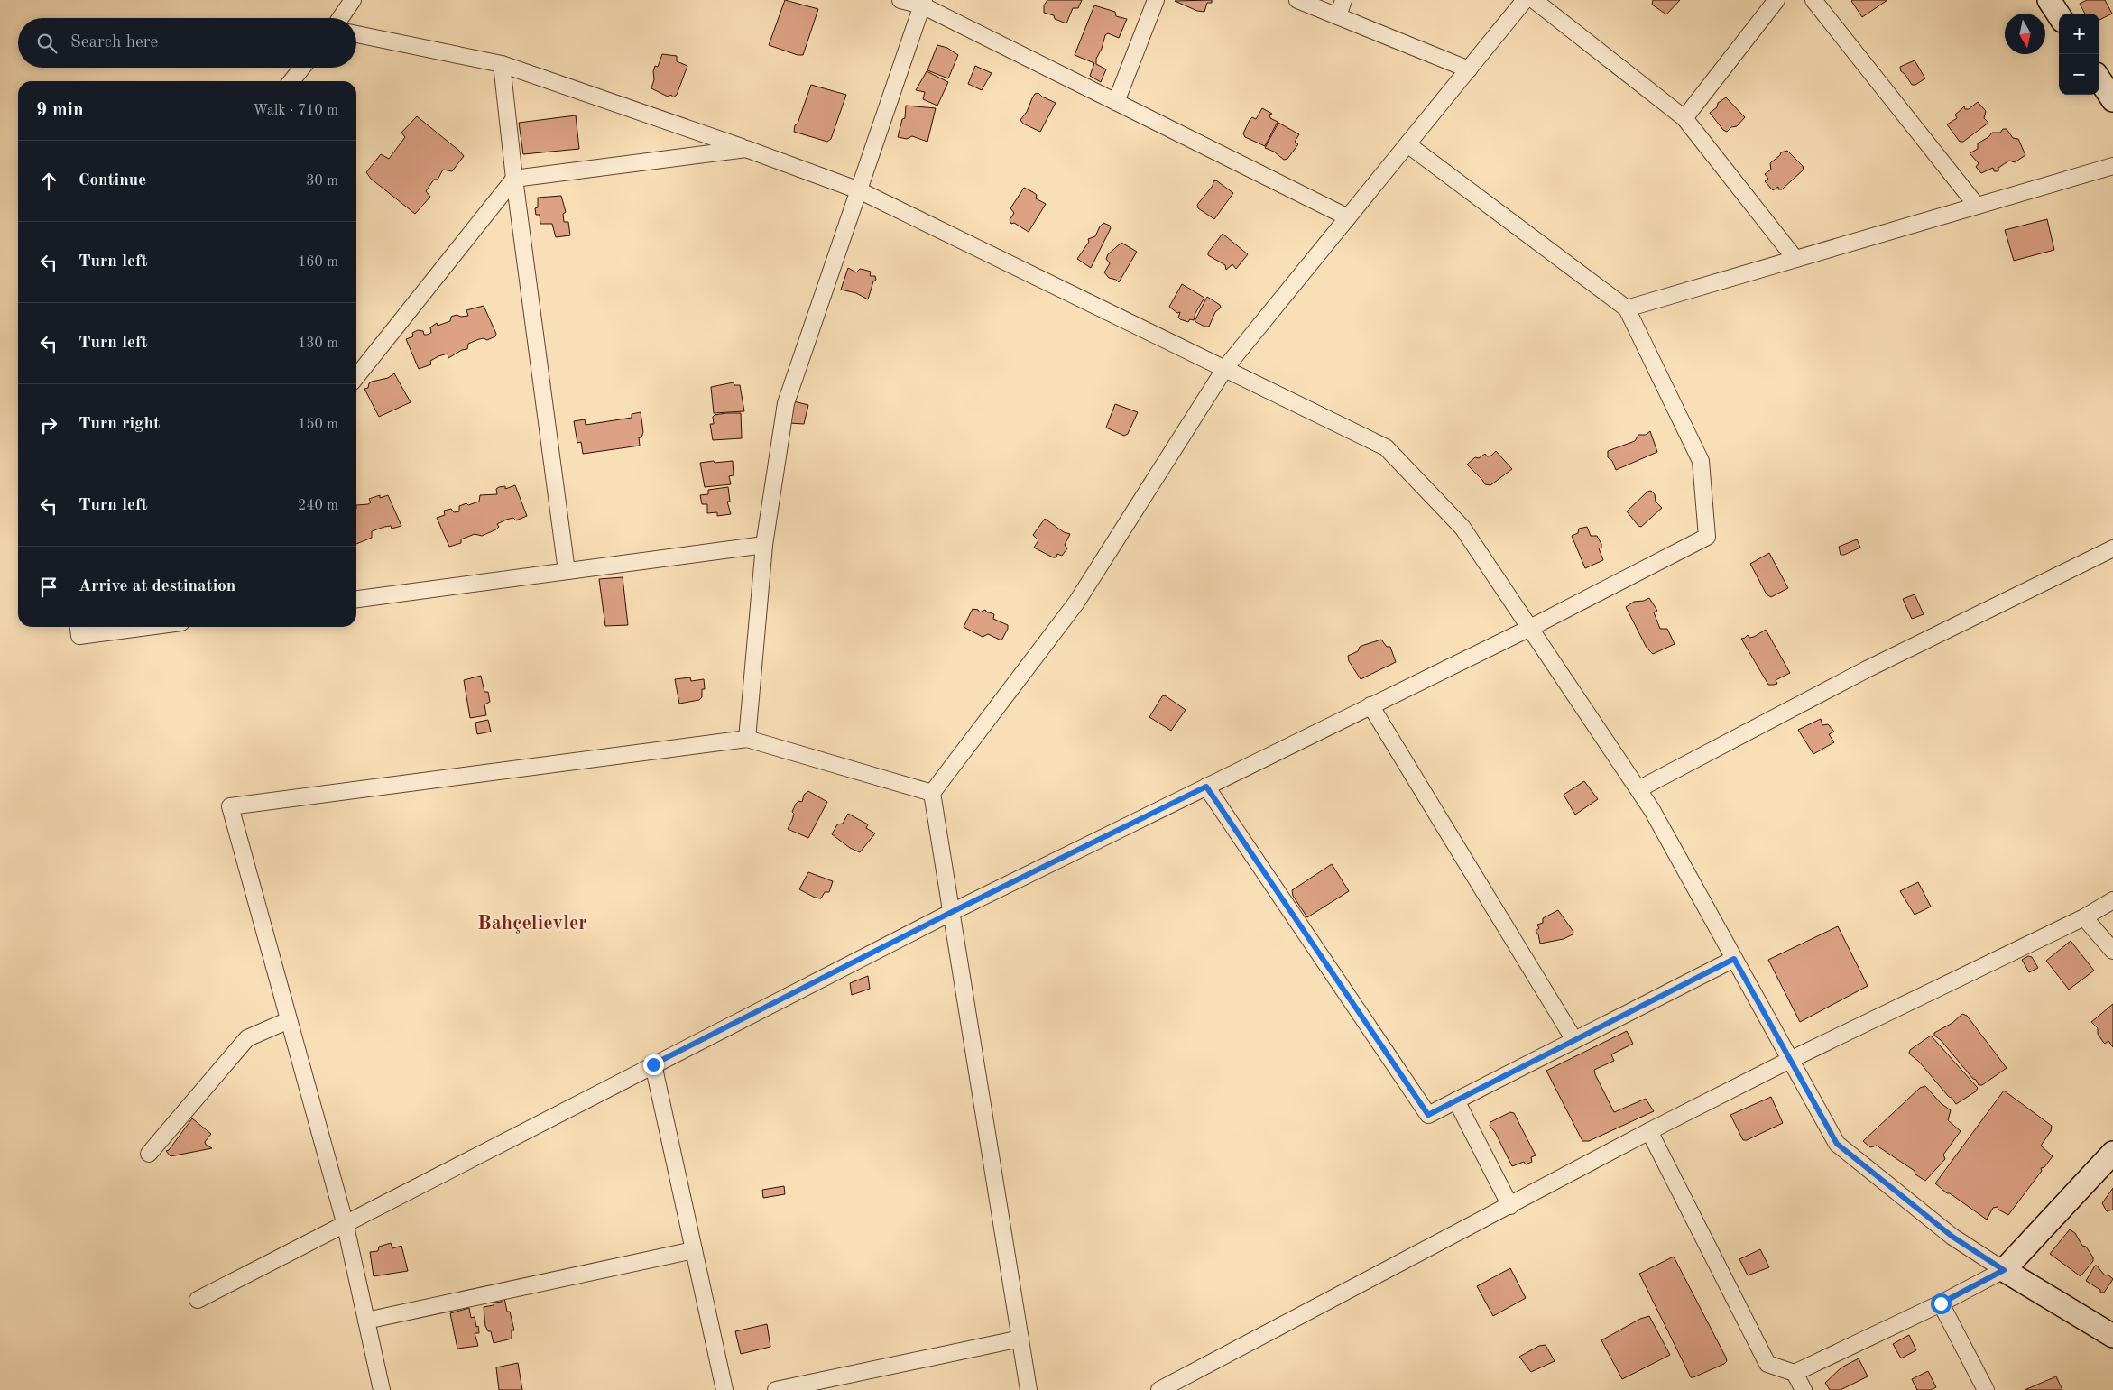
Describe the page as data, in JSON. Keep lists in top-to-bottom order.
{
  "districts": ["Bahçelievler"],
  "north": "bottom",
  "page": {
    "map_buttons": ["+", "−"],
    "search": "Search here",
    "heading": ["9 min", "Walk · 710 m"],
    "list": [
      ["Continue", "30 m"],
      ["Turn left", "160 m"],
      ["Turn left", "130 m"],
      ["Turn right", "150 m"],
      ["Turn left", "240 m"],
      "Arrive at destination"
    ]
  }
}
